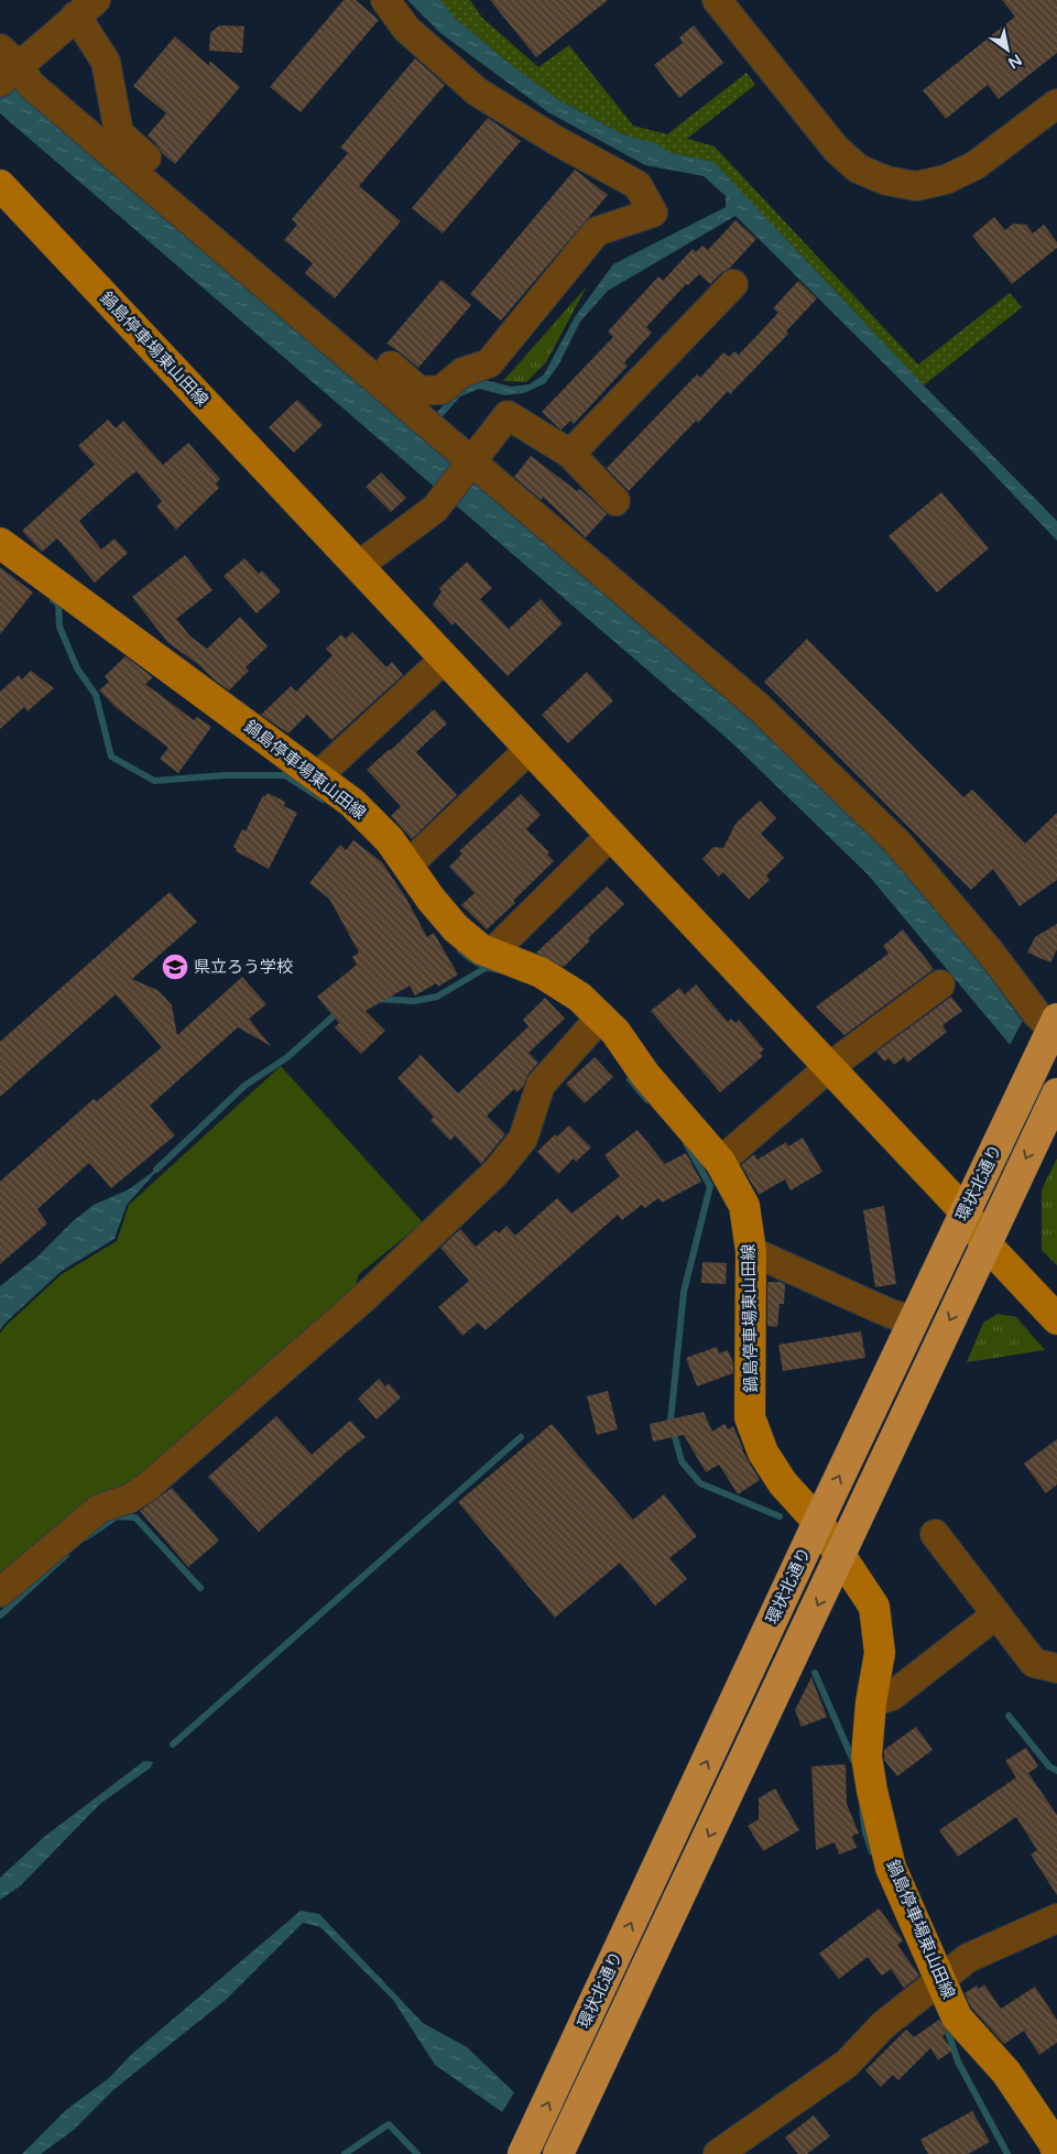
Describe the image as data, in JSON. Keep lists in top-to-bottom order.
{
  "streets": {
    "highway": ["環状北通り"],
    "main road": ["鍋島停車場東山田線"]
  },
  "crossings": [
    ["鍋島停車場東山田線", "環状北通り"]
  ],
  "places": {
    "school or university": ["県立ろう学校"]
  },
  "north": "bottom right"
}
